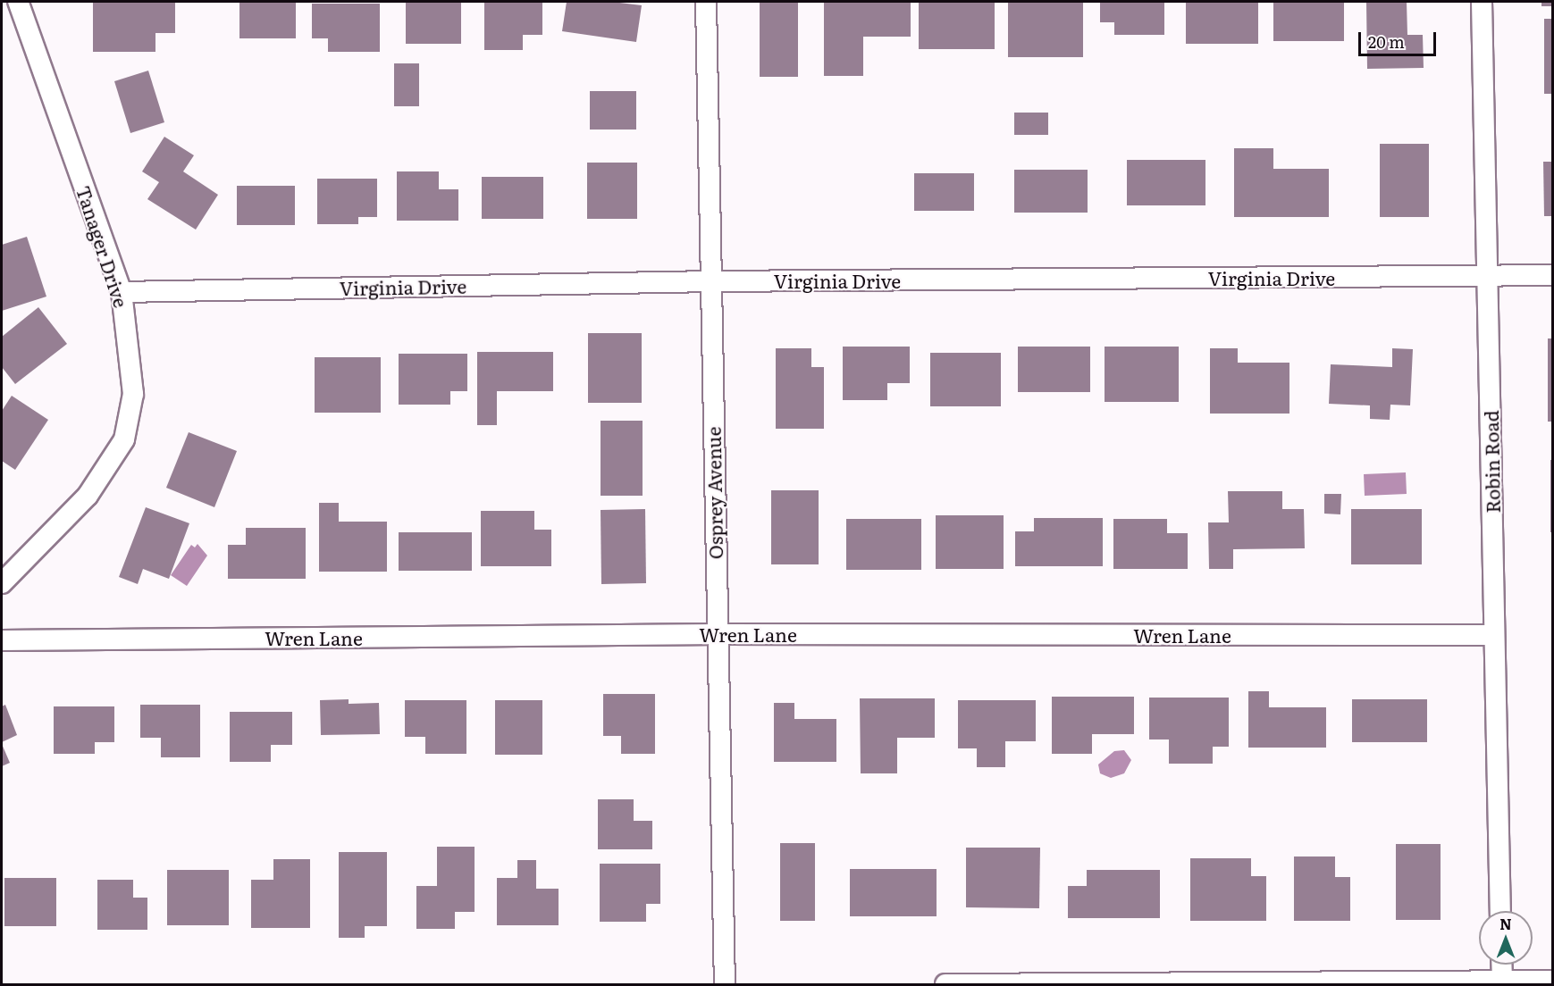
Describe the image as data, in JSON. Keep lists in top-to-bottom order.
{
  "streets": {
    "street": [
      "Tanager Drive",
      "Virginia Drive",
      "Robin Road",
      "Osprey Avenue",
      "Wren Lane"
    ]
  },
  "crossings": [
    ["Tanager Drive", "Virginia Drive"],
    ["Virginia Drive", "Robin Road"],
    ["Virginia Drive", "Osprey Avenue"],
    ["Robin Road", "Wren Lane"],
    ["Osprey Avenue", "Wren Lane"]
  ],
  "scale_bar": "20 m",
  "north": "top"
}
